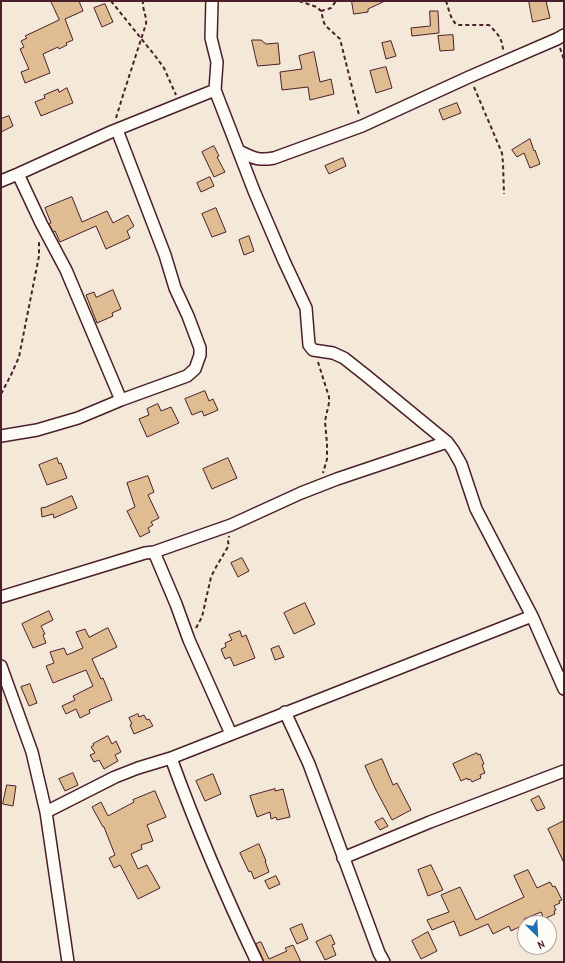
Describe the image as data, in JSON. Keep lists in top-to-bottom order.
{
  "north": "bottom right"
}
